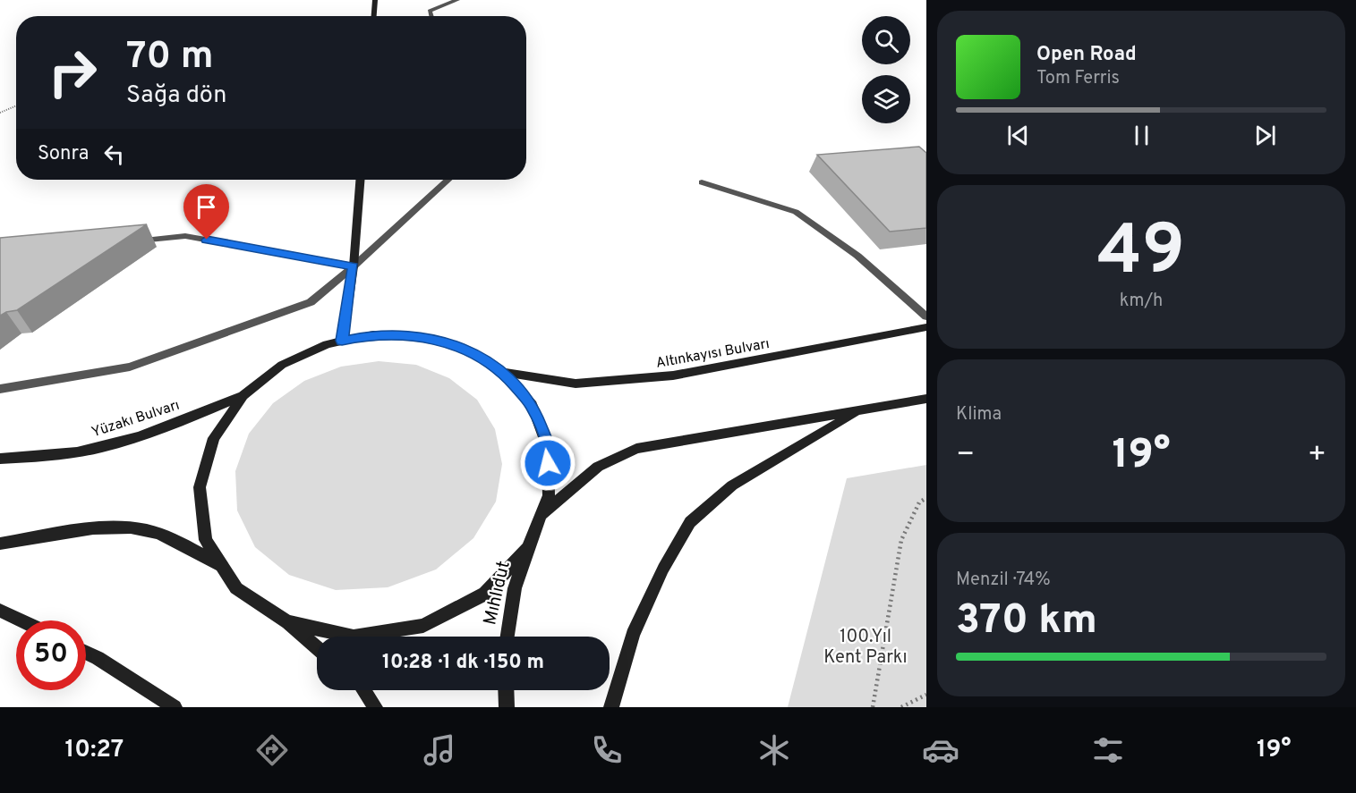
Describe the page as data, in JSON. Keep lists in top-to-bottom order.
{
  "streets": {
    "main road": ["Altınkayısı Bulvarı", "Yüzakı Bulvarı", "Mıhlıdut"]
  },
  "crossings": [
    ["Altınkayısı Bulvarı", "Mıhlıdut"]
  ],
  "parks": ["100.Yıl Kent Parkı"],
  "page": {
    "turn": ["70 m", "Sağa dön"],
    "song": ["Open Road", "Tom Ferris"],
    "then": "Sonra",
    "tile": [
      ["49", "km/h"],
      "Klima",
      ["Menzil · 74%", "370 km"]
    ],
    "heat": ["−", "19°", "+"],
    "limit": "50",
    "trip": "10:28 · 1 dk · 150 m",
    "tabs": ["10:27", "19°"]
  }
}
